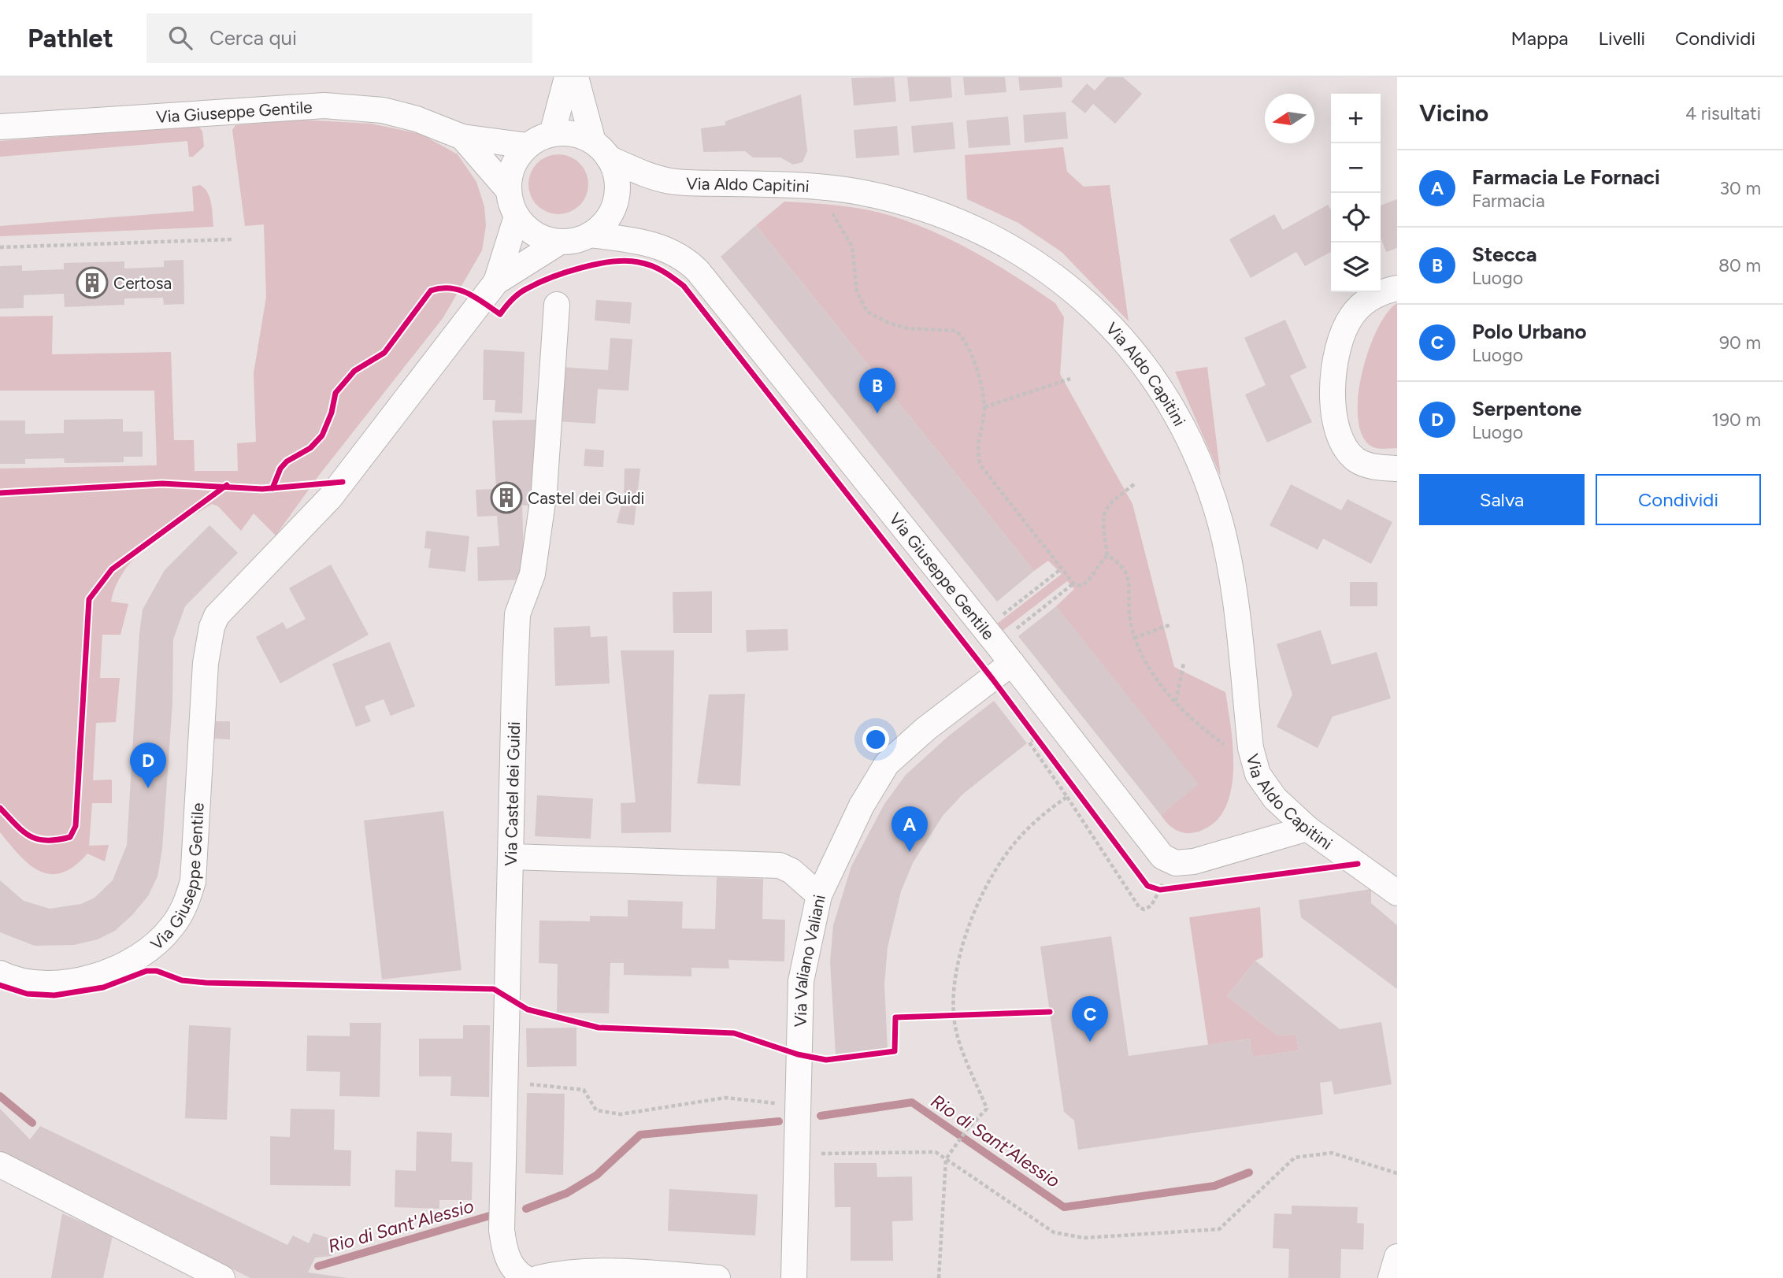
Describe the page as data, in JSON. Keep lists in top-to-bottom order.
{
  "streets": {
    "street": [
      "Via Giuseppe Gentile",
      "Via Aldo Capitini",
      "Via Castel dei Guidi",
      "Via Valiano Valiani"
    ]
  },
  "crossings": [
    ["Via Giuseppe Gentile", "Via Aldo Capitini"],
    ["Via Castel dei Guidi", "Via Valiano Valiani"]
  ],
  "water": ["Rio di Sant'Alessio"],
  "places": {
    "building": ["Certosa", "Castel dei Guidi"]
  },
  "north": "left",
  "page": {
    "header": "Pathlet",
    "search": "Cerca qui",
    "nav": ["Mappa", "Livelli", "Condividi"],
    "heading": ["Vicino", "4 risultati"],
    "map_buttons": ["+", "−"],
    "list": [
      {
        "mark": "A",
        "name": "Farmacia Le Fornaci",
        "note": "Farmacia",
        "value": "30 m"
      },
      {
        "mark": "B",
        "name": "Stecca",
        "note": "Luogo",
        "value": "80 m"
      },
      {
        "mark": "C",
        "name": "Polo Urbano",
        "note": "Luogo",
        "value": "90 m"
      },
      {
        "mark": "D",
        "name": "Serpentone",
        "note": "Luogo",
        "value": "190 m"
      }
    ],
    "pins": [
      "B",
      "D",
      "A",
      "C"
    ],
    "buttons": ["Salva", "Condividi"]
  }
}
